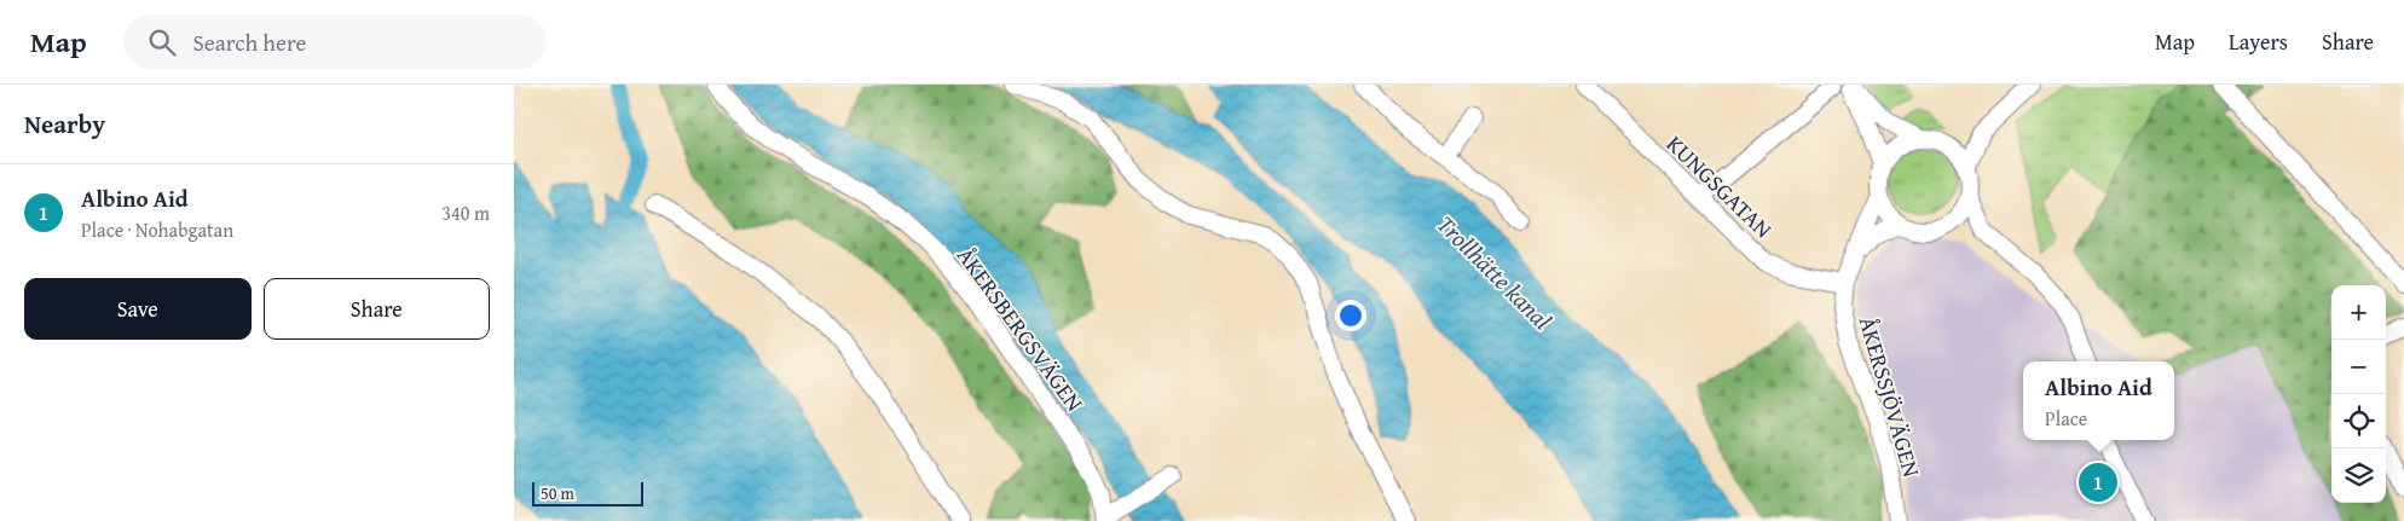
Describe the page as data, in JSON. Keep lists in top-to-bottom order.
{
  "streets": {
    "street": ["KUNGSGATAN", "ÅKERSBERGSVÄGEN", "ÅKERSSJÖVÄGEN"]
  },
  "crossings": [
    ["KUNGSGATAN", "ÅKERSSJÖVÄGEN"]
  ],
  "water": ["Trollhätte kanal"],
  "scale_bar": "50 m",
  "page": {
    "header": "Map",
    "search": "Search here",
    "nav": ["Map", "Layers", "Share"],
    "heading": "Nearby",
    "list": [
      {
        "mark": "1",
        "name": "Albino Aid",
        "note": "Place · Nohabgatan",
        "value": "340 m"
      }
    ],
    "buttons": ["Save", "Share"],
    "map_buttons": ["+", "−"],
    "popup": ["Albino Aid", "Place"],
    "pins": "1",
    "scale": "50 m"
  }
}
